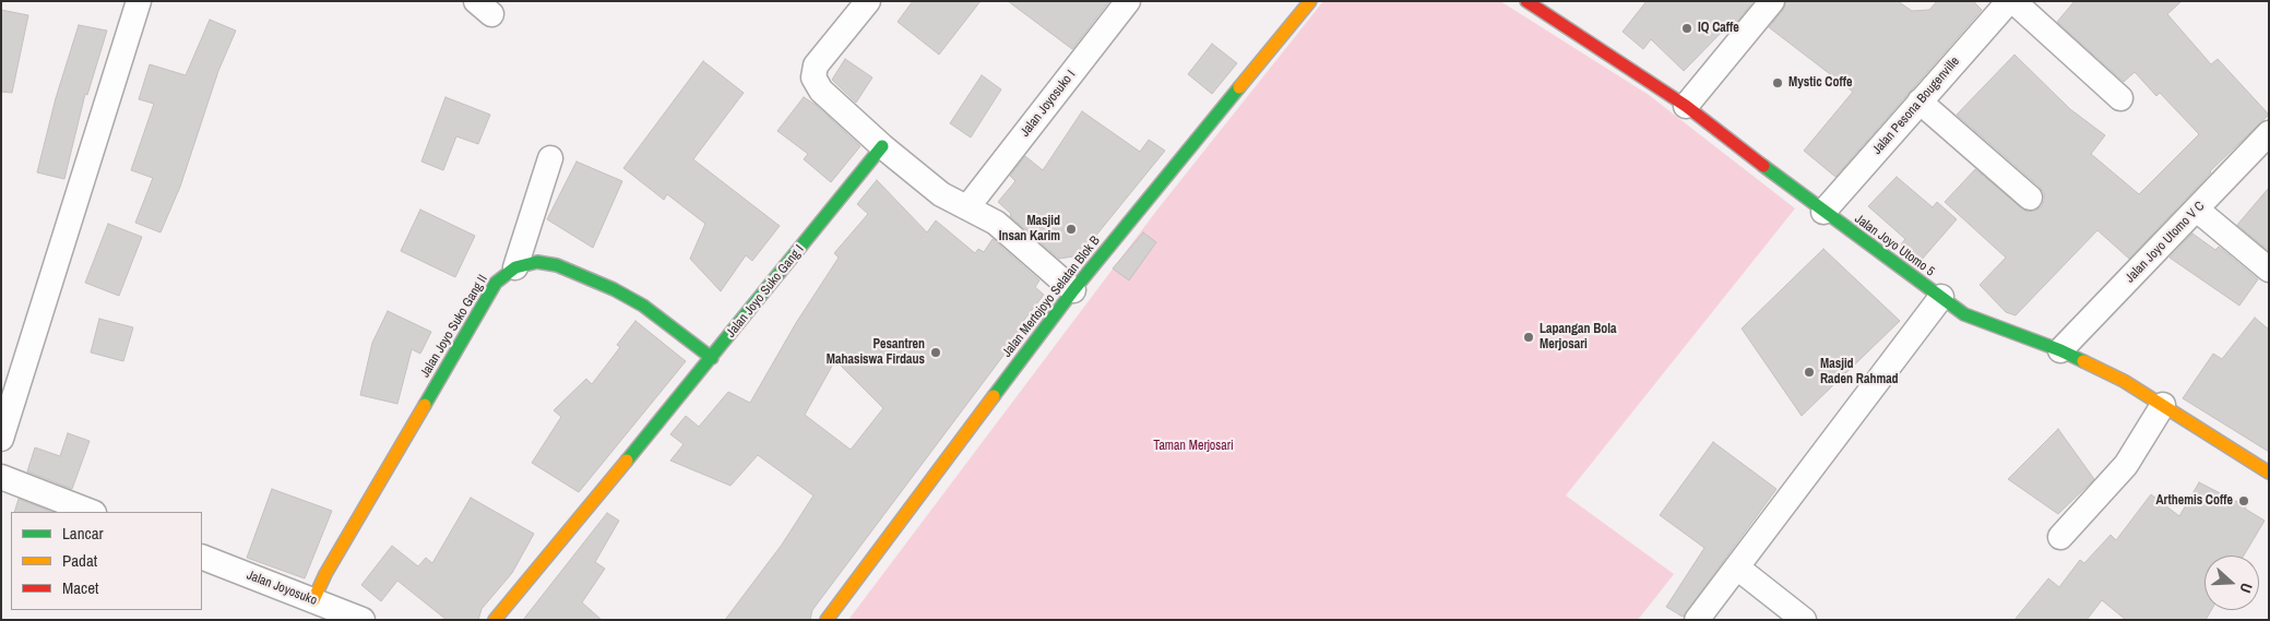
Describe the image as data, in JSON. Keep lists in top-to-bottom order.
{
  "streets": {
    "street": [
      "Jalan Joyosuko I",
      "Jalan Pesona Bougenville",
      "Jalan Joyo Utomo V C",
      "Jalan Joyo Utomo 5",
      "Jalan Joyo Suko Gang I",
      "Jalan Mertojoyo Selatan Blok B",
      "Jalan Joyo Suko Gang II",
      "Jalan Joyosuko"
    ]
  },
  "crossings": [
    ["Jalan Pesona Bougenville", "Jalan Joyo Utomo 5"],
    ["Jalan Joyo Utomo V C", "Jalan Joyo Utomo 5"],
    ["Jalan Joyo Suko Gang I", "Jalan Joyo Suko Gang II"],
    ["Jalan Joyo Suko Gang II", "Jalan Joyosuko"]
  ],
  "parks": ["Taman Merjosari"],
  "places": [
    "IQ Caffe",
    "Mystic Coffe",
    "Masjid Insan Karim",
    "Lapangan Bola Merjosari",
    "Pesantren Mahasiswa Firdaus",
    "Masjid Raden Rahmad",
    "Arthemis Coffe"
  ],
  "legend": ["Lancar", "Padat", "Macet"],
  "north": "right"
}
